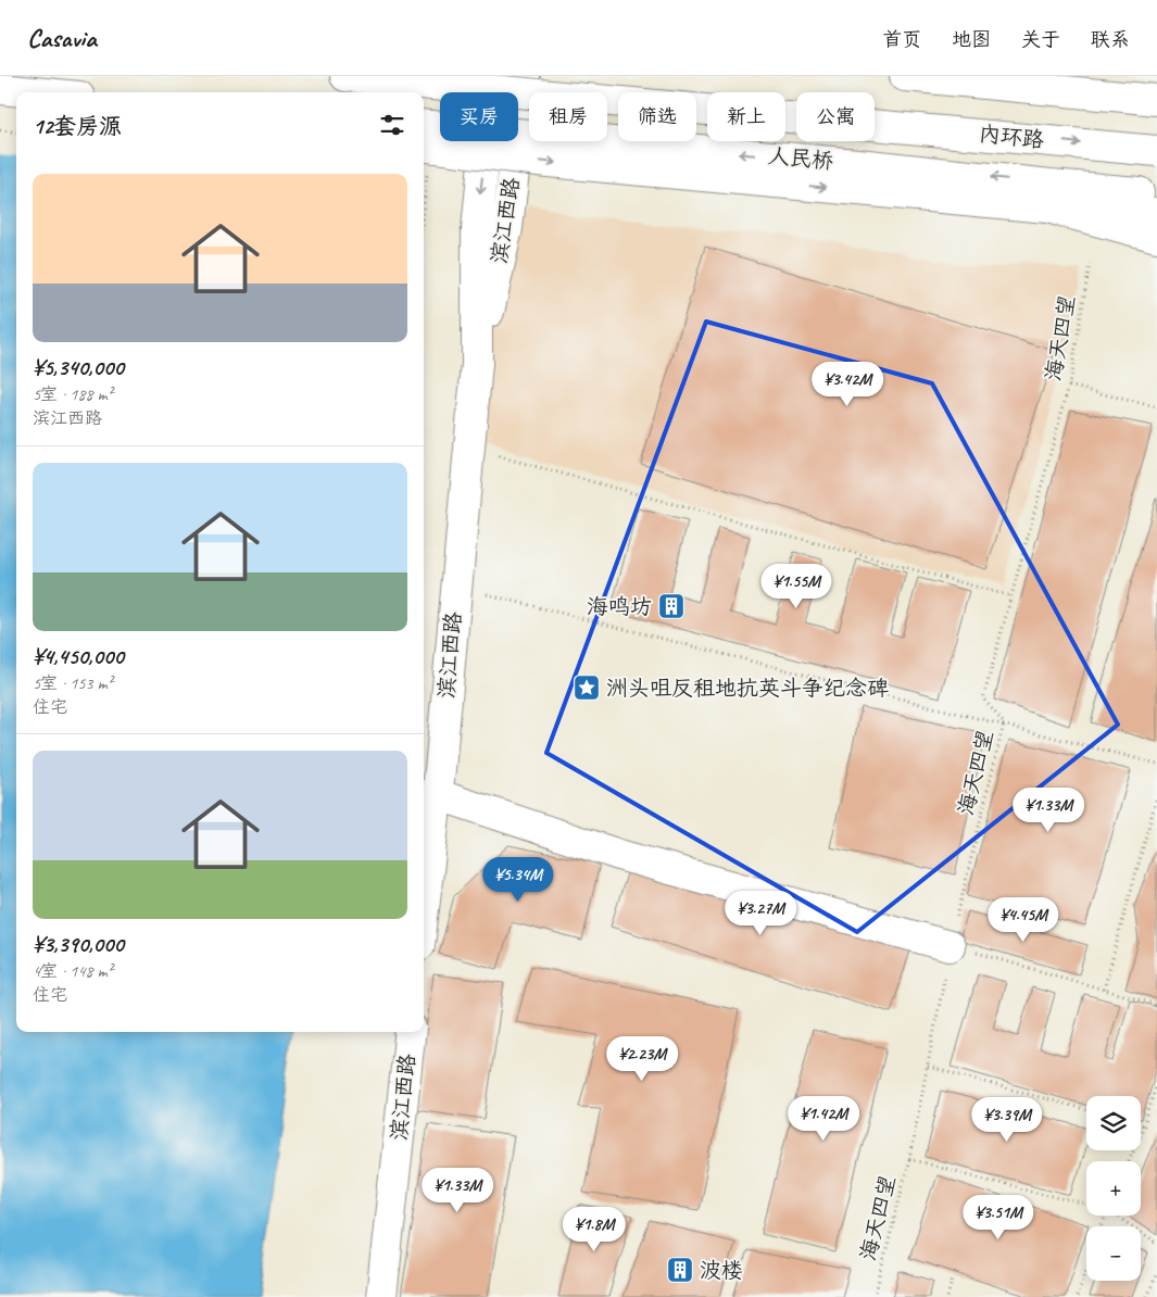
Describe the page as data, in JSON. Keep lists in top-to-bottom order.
{
  "streets": {
    "main road": ["内环路", "人民桥", "滨江西路"],
    "path": ["海天四望"]
  },
  "places": {
    "building": ["海鸣坊", "波楼"],
    "place": ["洲头咀反租地抗英斗争纪念碑"]
  },
  "page": {
    "header": "Casavia",
    "nav": [
      "首页",
      "地图",
      "关于",
      "联系"
    ],
    "chip": [
      "买房",
      "租房",
      "筛选",
      "新上",
      "公寓"
    ],
    "heading": "12套房源",
    "list": [
      {
        "name": "¥5,340,000",
        "note": "5室 · 188 m² · 滨江西路"
      },
      {
        "name": "¥4,450,000",
        "note": "5室 · 153 m² · 住宅"
      },
      {
        "name": "¥3,390,000",
        "note": "4室 · 148 m² · 住宅"
      }
    ],
    "price": [
      "¥3.42M",
      "¥1.55M",
      "¥1.33M",
      "¥5.34M",
      "¥3.27M",
      "¥4.45M",
      "¥2.23M",
      "¥1.42M",
      "¥3.39M",
      "¥1.33M",
      "¥3.51M",
      "¥1.8M"
    ],
    "map_buttons": ["+", "−"]
  }
}
